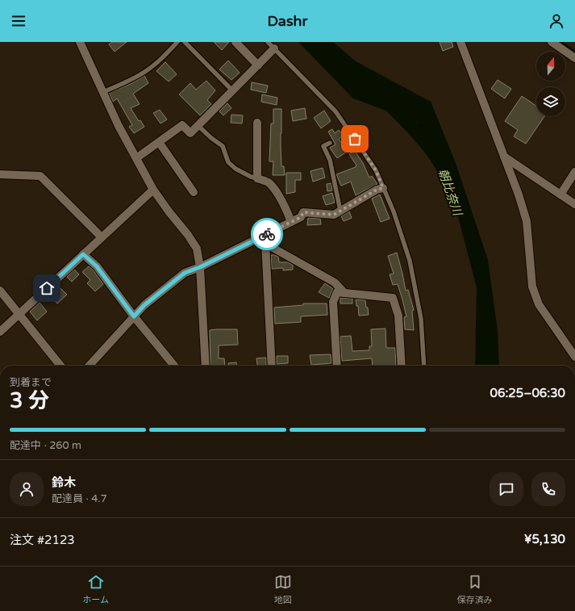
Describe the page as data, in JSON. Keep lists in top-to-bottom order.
{
  "water": ["朝比奈川"],
  "north": "top",
  "page": {
    "header": "Dashr",
    "heading": ["3 分", "到着まで", "06:25–06:30"],
    "panel": [
      "鈴木",
      "配達員 · 4.7",
      "注文 #2123",
      "¥5,130"
    ],
    "bar": "配達中 · 260 m",
    "tabs": ["ホーム", "地図", "保存済み"]
  }
}
